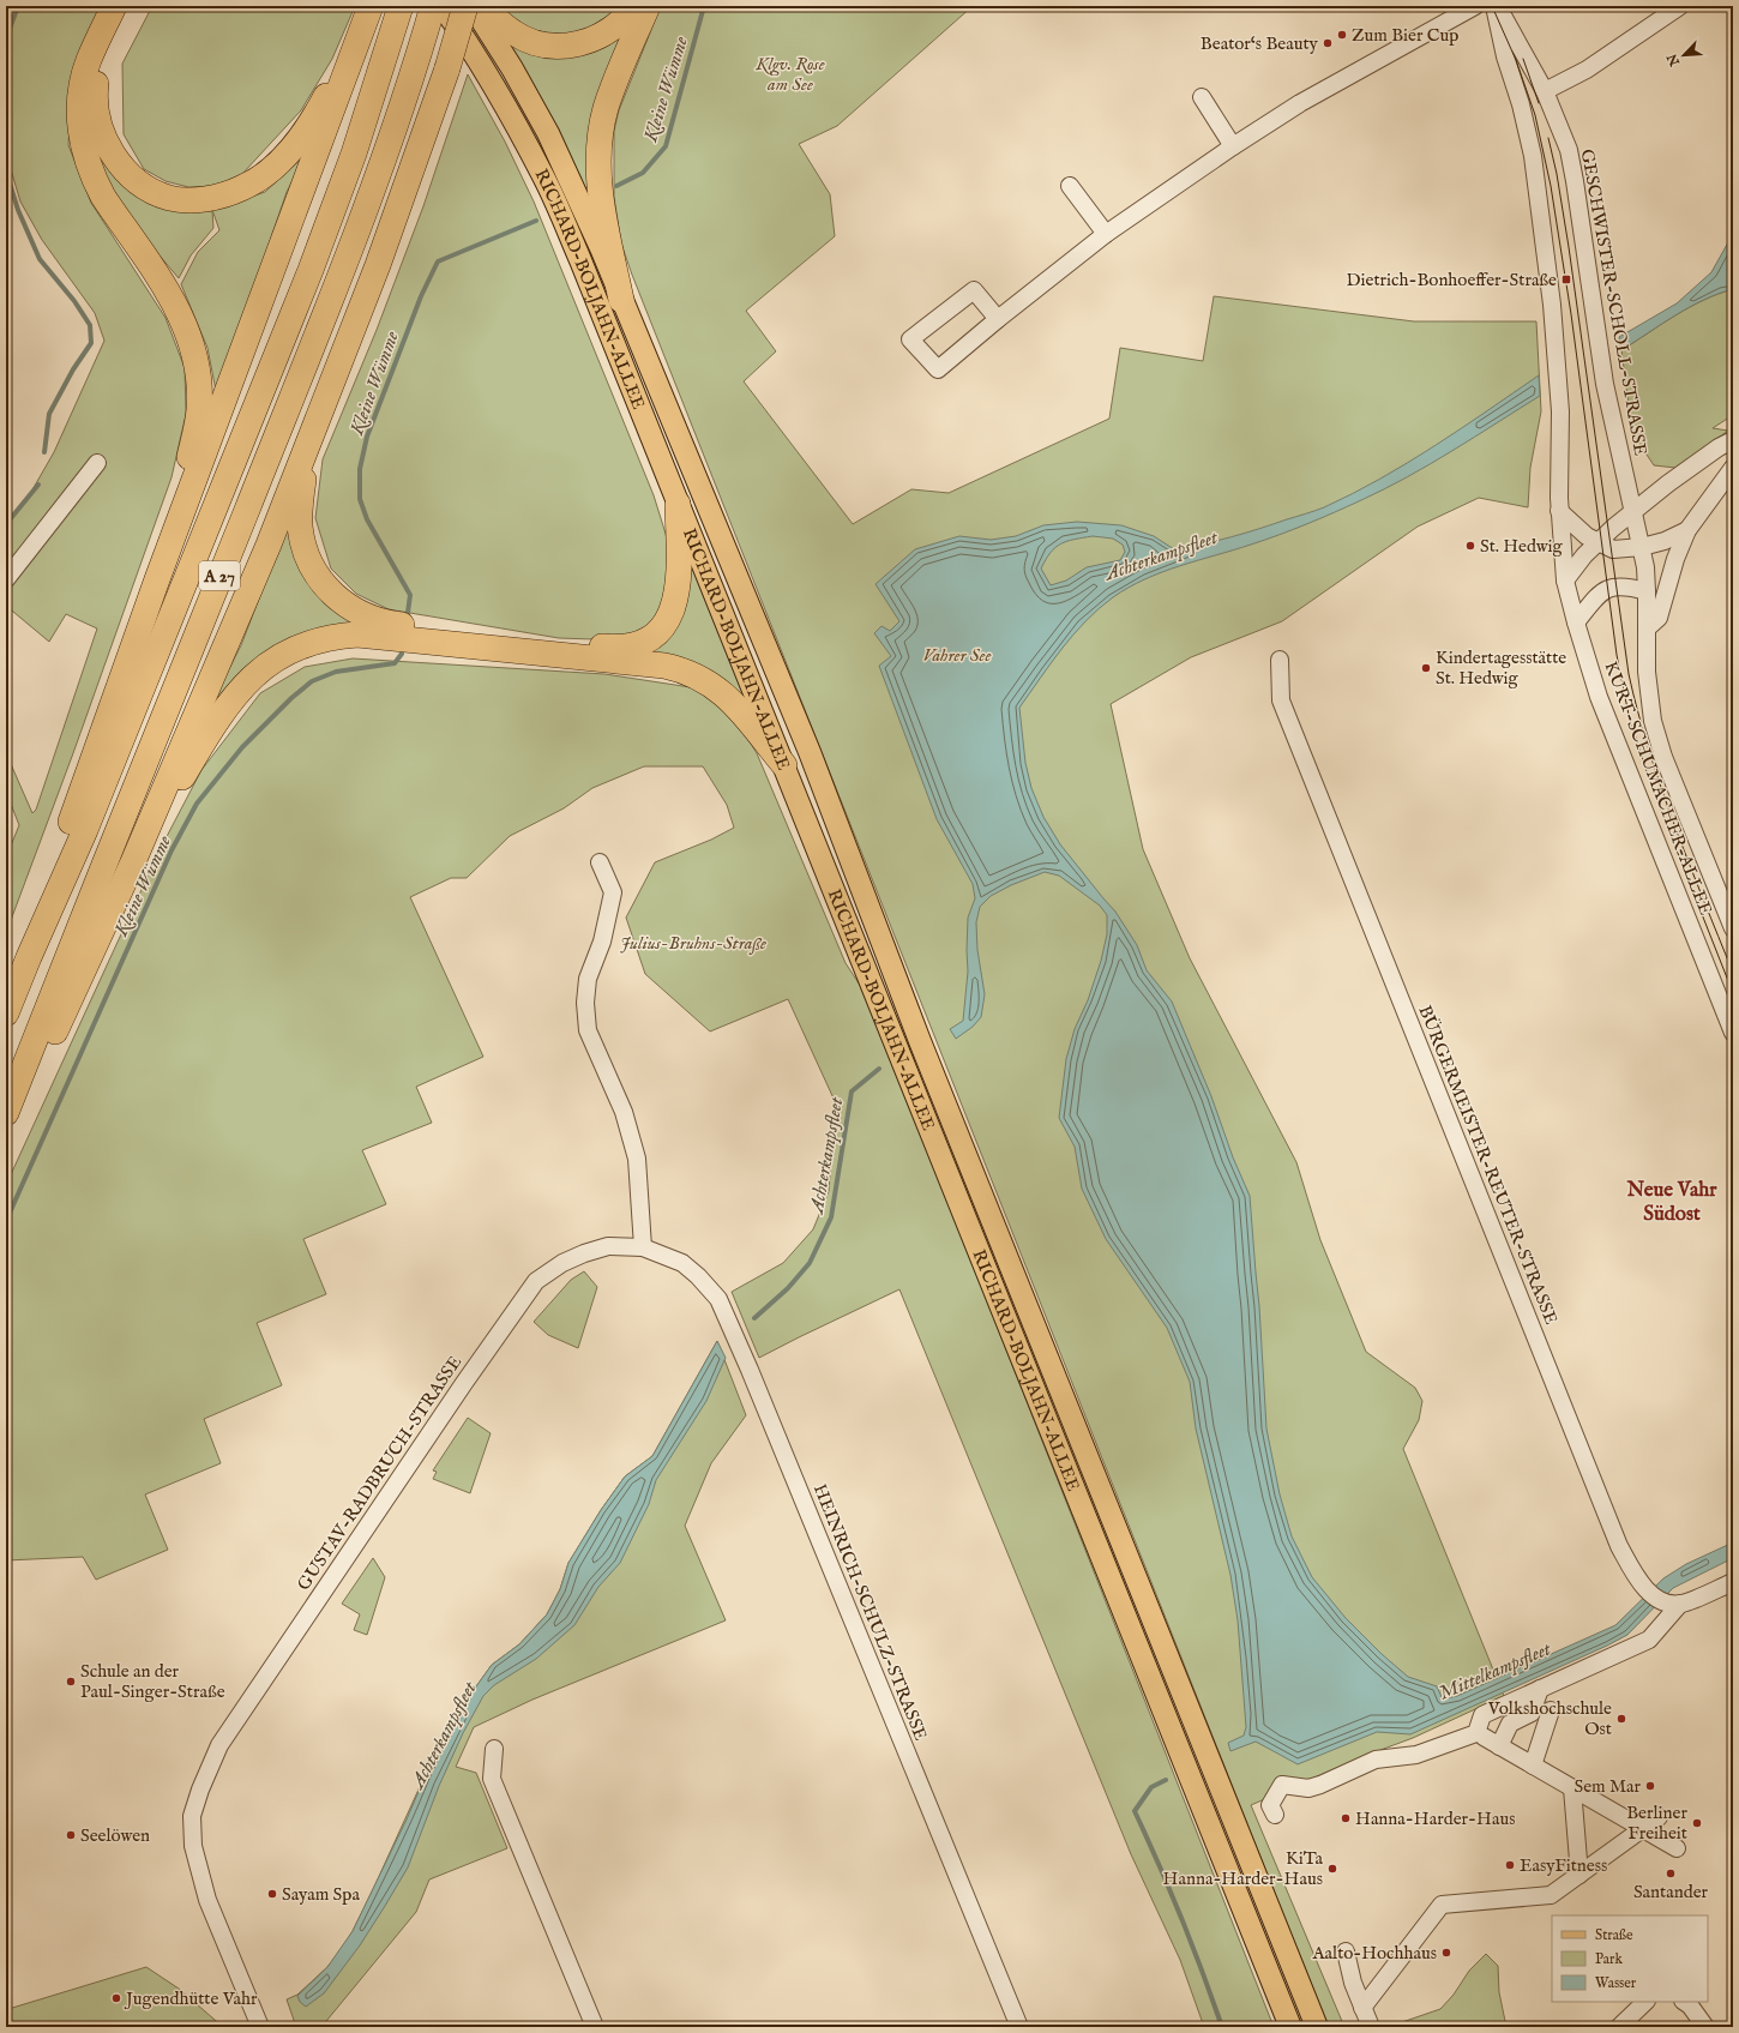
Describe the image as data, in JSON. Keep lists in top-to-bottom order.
{
  "streets": {
    "highway": ["A 27"],
    "main road": ["RICHARD-BOLJAHN-ALLEE"],
    "street": [
      "GESCHWISTER-SCHOLL-STRASSE",
      "KURT-SCHUMACHER-ALLEE",
      "BÜRGERMEISTER-REUTER-STRASSE",
      "GUSTAV-RADBRUCH-STRASSE",
      "HEINRICH-SCHULZ-STRASSE"
    ]
  },
  "crossings": [
    ["GESCHWISTER-SCHOLL-STRASSE", "KURT-SCHUMACHER-ALLEE"],
    ["GUSTAV-RADBRUCH-STRASSE", "HEINRICH-SCHULZ-STRASSE"]
  ],
  "districts": ["Neue Vahr Südost"],
  "water": ["Kleine Wümme", "Achterkampsfleet", "Mittelkampsfleet"],
  "parks": ["Klgv. Rose am See", "Vahrer See", "Julius-Bruhns-Straße"],
  "places": {
    "other": [
      "Zum Bier Cup",
      "Beator‘s Beauty",
      "St. Hedwig",
      "Kindertagesstätte St. Hedwig",
      "Schule an der Paul-Singer-Straße",
      "Volkshochschule Ost",
      "Sem Mar",
      "Hanna-Harder-Haus",
      "Berliner Freiheit",
      "Seelöwen",
      "EasyFitness",
      "KiTa Hanna-Harder-Haus",
      "Santander",
      "Sayam Spa",
      "Aalto-Hochhaus",
      "Jugendhütte Vahr"
    ],
    "transit": ["Dietrich-Bonhoeffer-Straße"]
  },
  "legend": ["Straße", "Park", "Wasser"],
  "north": "bottom left"
}
